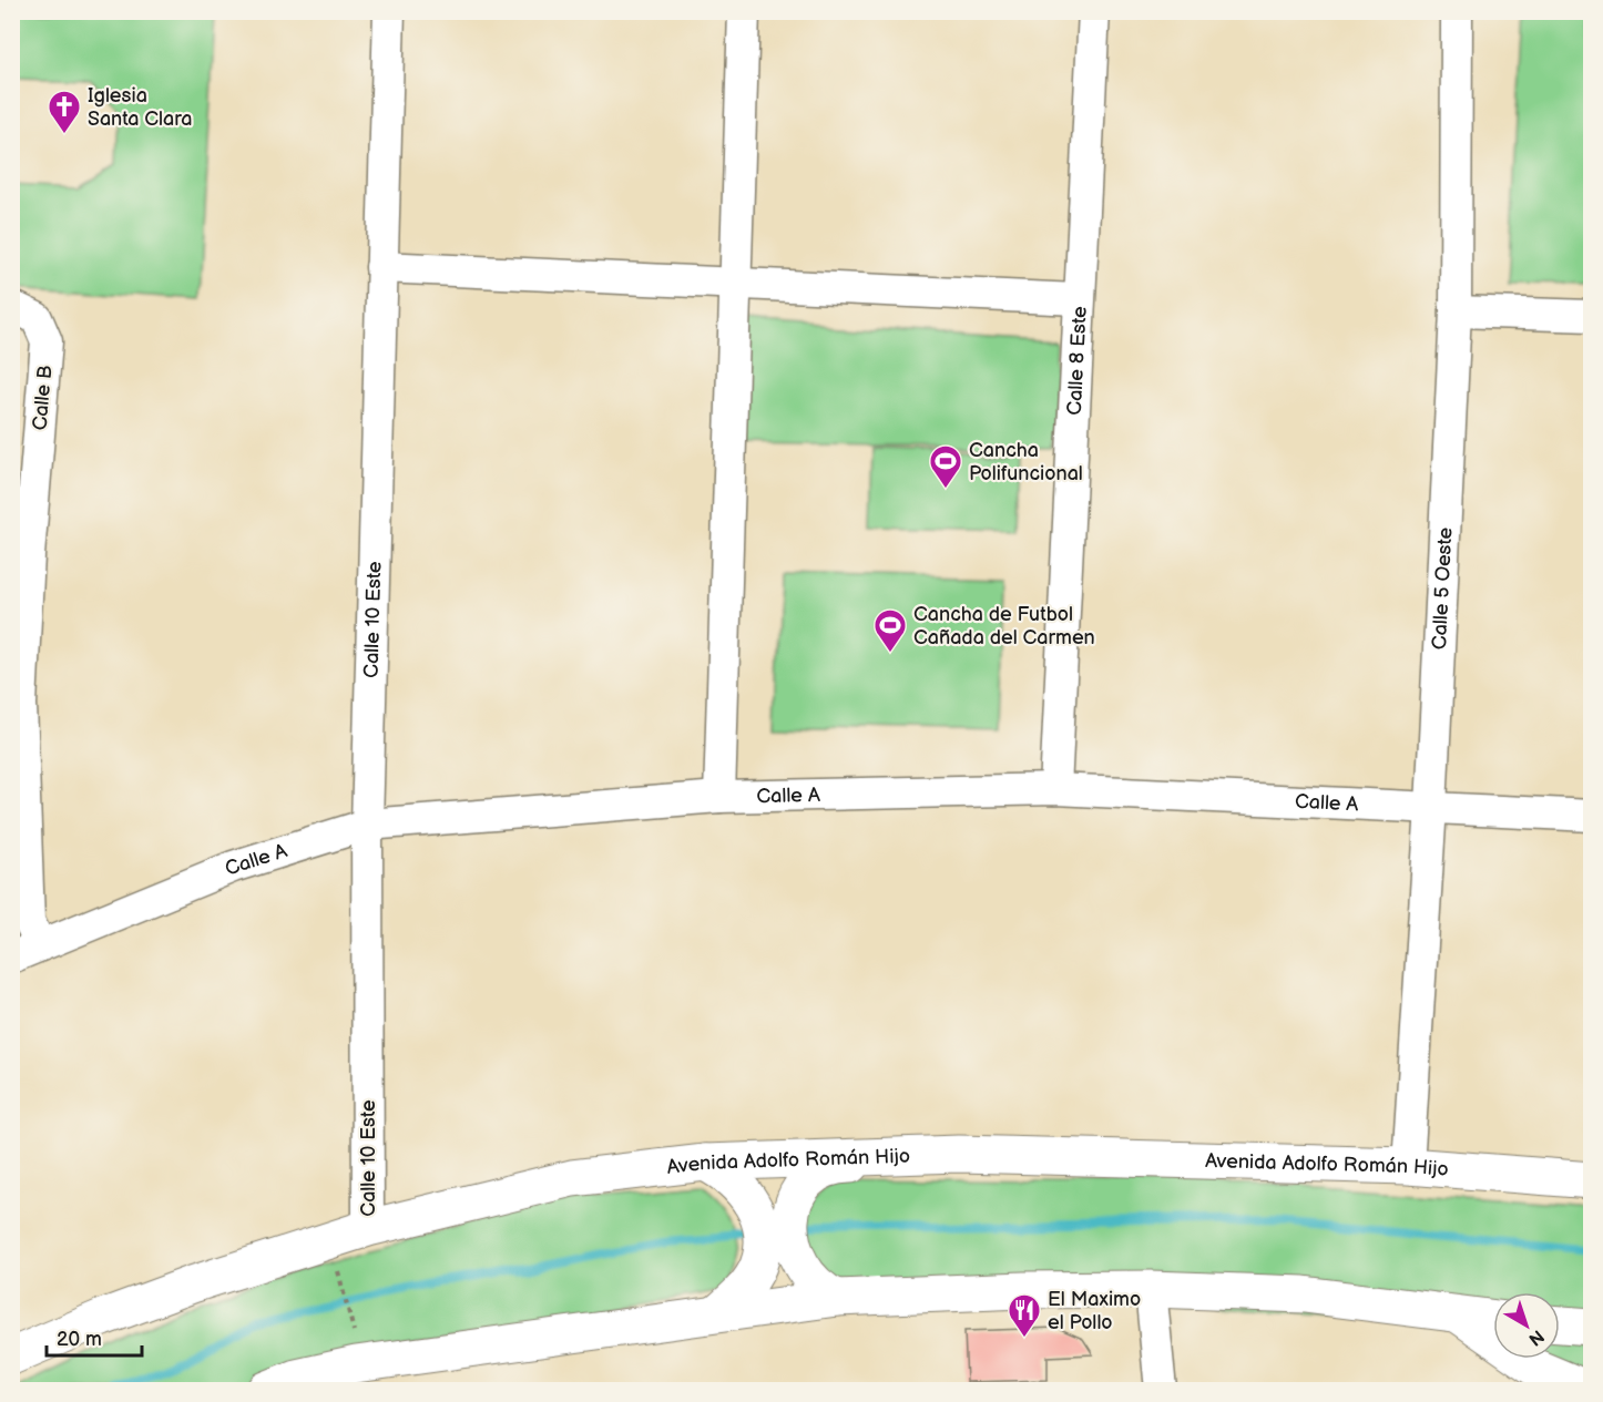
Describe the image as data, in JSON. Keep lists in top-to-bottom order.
{
  "streets": {
    "main road": ["Avenida Adolfo Román Hijo"],
    "street": [
      "Calle 8 Este",
      "Calle B",
      "Calle 5 Oeste",
      "Calle 10 Este",
      "Calle A"
    ]
  },
  "crossings": [
    ["Calle 8 Este", "Calle A"],
    ["Calle B", "Calle A"],
    ["Calle 5 Oeste", "Calle A"],
    ["Calle 5 Oeste", "Avenida Adolfo Román Hijo"],
    ["Calle 10 Este", "Calle A"],
    ["Calle 10 Este", "Avenida Adolfo Román Hijo"]
  ],
  "places": {
    "church": ["Iglesia Santa Clara"],
    "sports": ["Cancha Polifuncional", "Cancha de Futbol Cañada del Carmen"],
    "restaurant": ["El Maximo el Pollo"]
  },
  "scale_bar": "20 m",
  "north": "bottom right"
}
